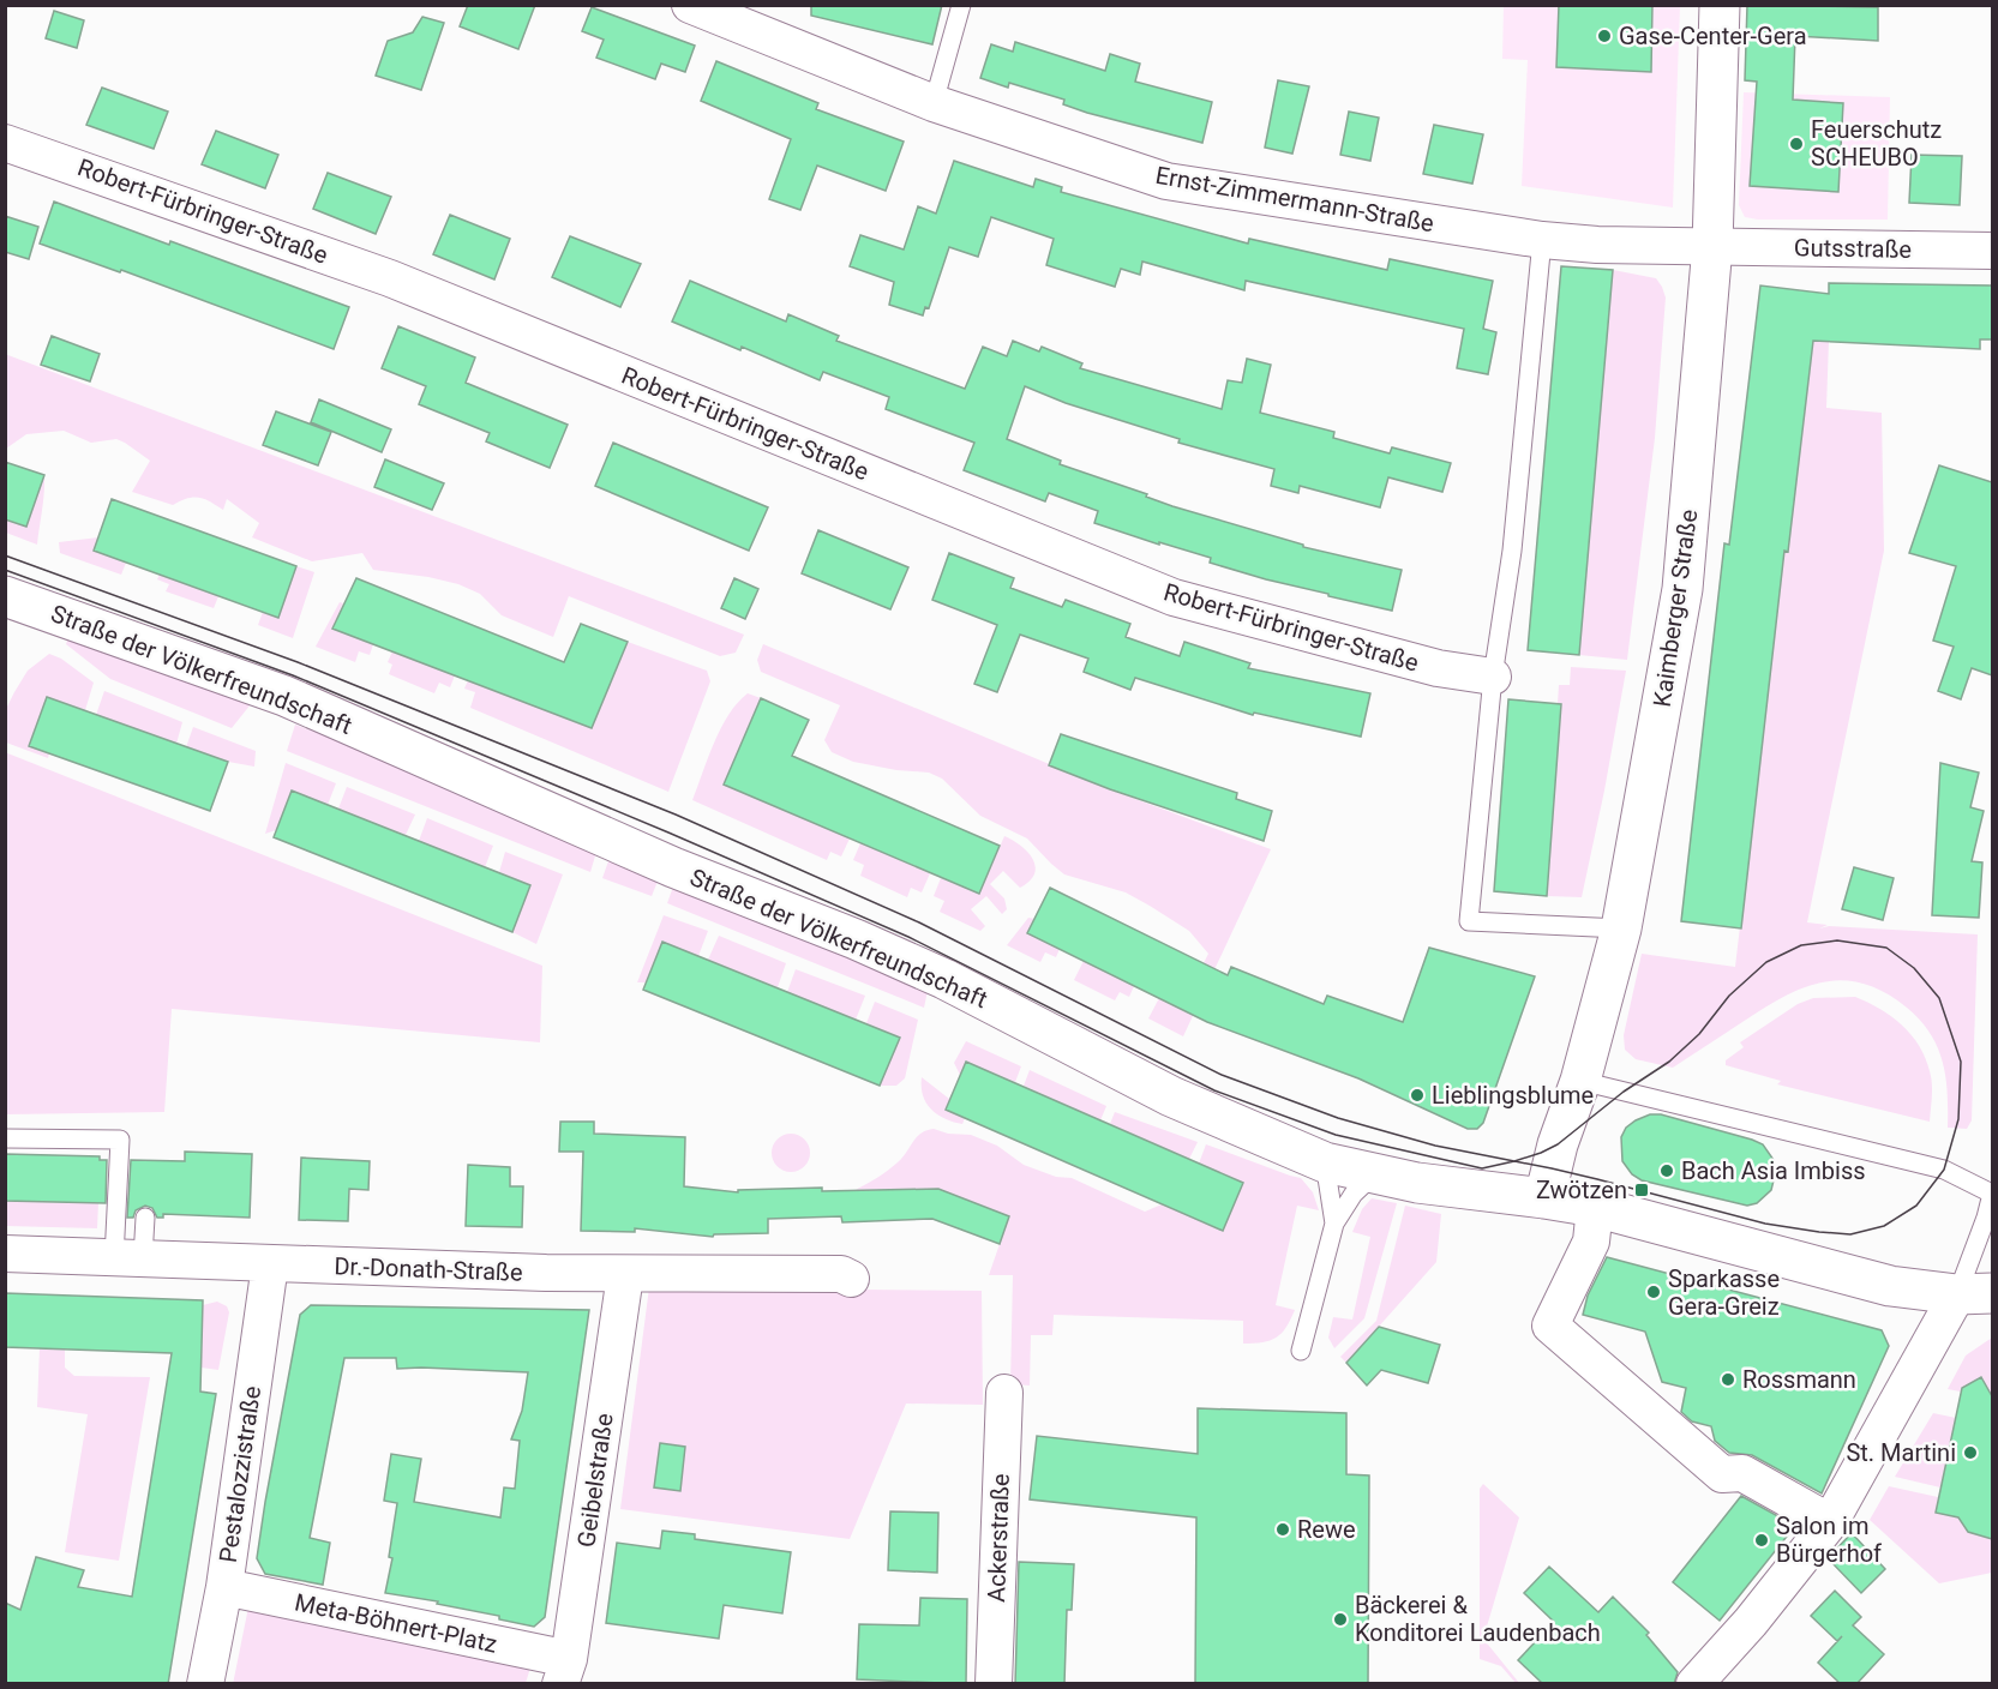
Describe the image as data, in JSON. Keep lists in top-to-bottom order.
{
  "streets": {
    "main road": ["Kaimberger Straße", "Straße der Völkerfreundschaft"],
    "street": [
      "Ernst-Zimmermann-Straße",
      "Robert-Fürbringer-Straße",
      "Gutsstraße",
      "Dr.-Donath-Straße",
      "Pestalozzistraße",
      "Geibelstraße",
      "Ackerstraße",
      "Meta-Böhnert-Platz"
    ]
  },
  "crossings": [
    ["Ernst-Zimmermann-Straße", "Gutsstraße"],
    ["Ernst-Zimmermann-Straße", "Kaimberger Straße"],
    ["Gutsstraße", "Kaimberger Straße"],
    ["Kaimberger Straße", "Straße der Völkerfreundschaft"],
    ["Dr.-Donath-Straße", "Pestalozzistraße"],
    ["Dr.-Donath-Straße", "Geibelstraße"],
    ["Pestalozzistraße", "Meta-Böhnert-Platz"],
    ["Geibelstraße", "Meta-Böhnert-Platz"]
  ],
  "places": {
    "other": [
      "Gase-Center-Gera",
      "Feuerschutz SCHEUBO",
      "Lieblingsblume",
      "Bach Asia Imbiss",
      "Sparkasse Gera-Greiz",
      "Rossmann",
      "St. Martini",
      "Rewe",
      "Salon im Bürgerhof",
      "Bäckerei & Konditorei Laudenbach"
    ],
    "transit": ["Zwötzen"]
  }
}
